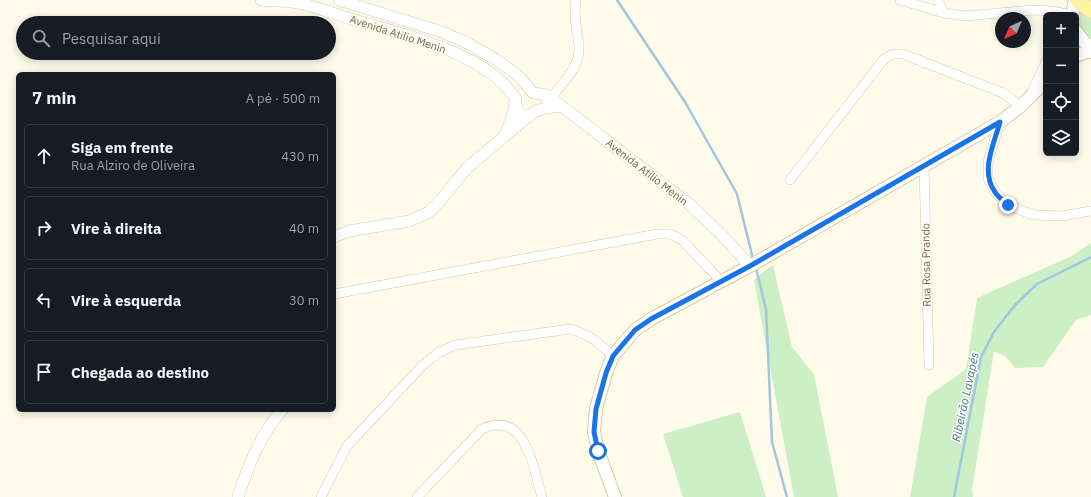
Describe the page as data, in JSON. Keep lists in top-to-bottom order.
{
  "streets": {
    "street": ["Avenida Atilio Menin", "Avenida Atílio Menin", "Rua Rosa Prando"]
  },
  "crossings": [
    ["Avenida Atilio Menin", "Avenida Atílio Menin"]
  ],
  "water": ["Ribeirão Lavapés"],
  "north": "bottom left",
  "page": {
    "map_buttons": ["+", "−"],
    "search": "Pesquisar aqui",
    "heading": ["7 min", "A pé · 500 m"],
    "list": [
      ["Siga em frente", "Rua Alziro de Oliveira", "430 m"],
      ["Vire à direita", "40 m"],
      ["Vire à esquerda", "30 m"],
      "Chegada ao destino"
    ]
  }
}
